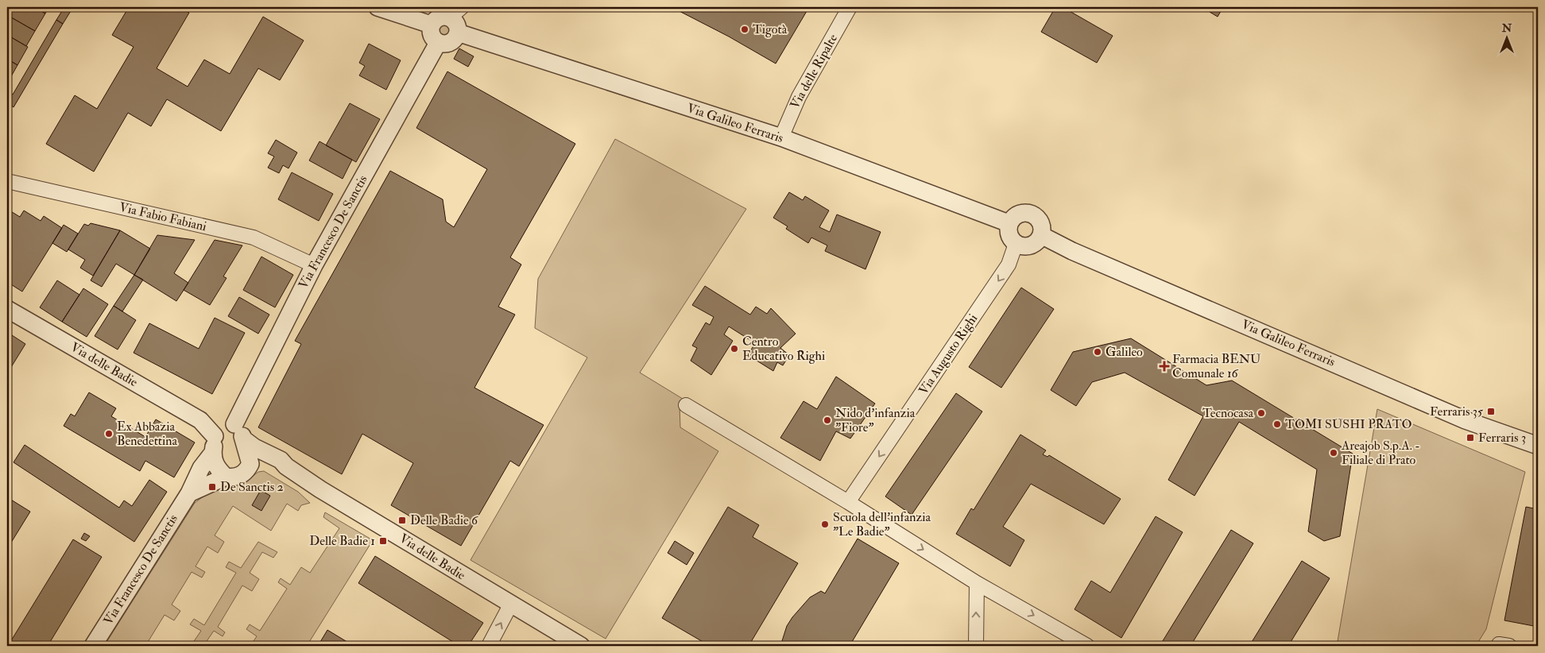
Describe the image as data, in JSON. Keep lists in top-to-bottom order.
{
  "streets": {
    "street": [
      "Via delle Ripalte",
      "Via Galileo Ferraris",
      "Via Fabio Fabiani",
      "Via Francesco De Sanctis",
      "Via Augusto Righi",
      "Via delle Badie"
    ]
  },
  "crossings": [
    ["Via delle Ripalte", "Via Galileo Ferraris"],
    ["Via Galileo Ferraris", "Via Francesco De Sanctis"],
    ["Via Galileo Ferraris", "Via Augusto Righi"],
    ["Via Fabio Fabiani", "Via Francesco De Sanctis"],
    ["Via Francesco De Sanctis", "Via delle Badie"]
  ],
  "one_way": ["Via Augusto Righi"],
  "places": {
    "other": [
      "Tigotà",
      "Centro Educativo Righi",
      "Galileo",
      "Tecnocasa",
      "Nido d'infanzia \"Fiore\"",
      "TOMI SUSHI PRATO",
      "Ex Abbazia Benedettina",
      "Areajob S.p.A. - Filiale di Prato",
      "Scuola dell'infanzia \"Le Badie\""
    ],
    "health": ["Farmacia BENU Comunale 16"],
    "transit": [
      "Ferraris 35",
      "Ferraris 3",
      "De Sanctis 2",
      "Delle Badie 6",
      "Delle Badie 1"
    ]
  },
  "north": "top"
}
